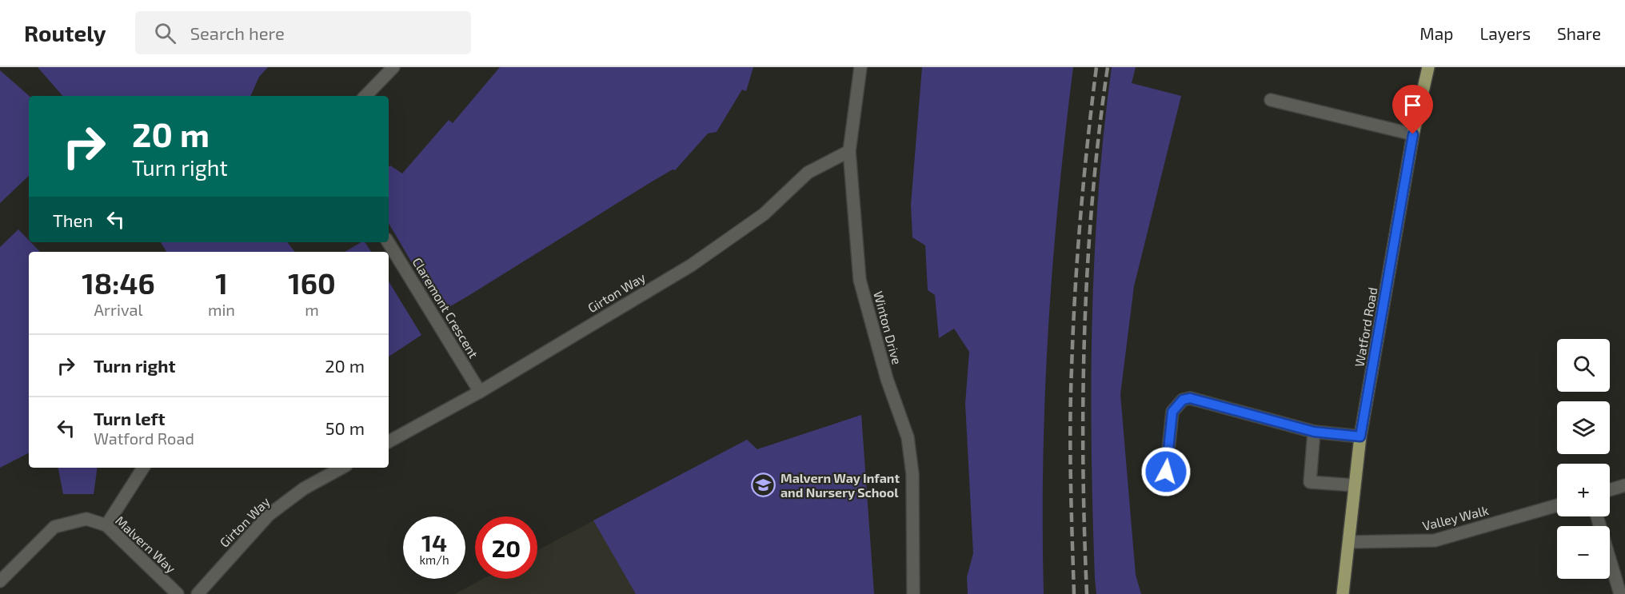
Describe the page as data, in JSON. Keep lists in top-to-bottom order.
{
  "streets": {
    "main road": ["Watford Road"],
    "street": [
      "Girton Way",
      "Claremont Crescent",
      "Winton Drive",
      "Valley Walk",
      "Malvern Way"
    ]
  },
  "crossings": [
    ["Girton Way", "Claremont Crescent"],
    ["Girton Way", "Winton Drive"],
    ["Watford Road", "Valley Walk"]
  ],
  "places": {
    "school or university": ["Malvern Way Infant and Nursery School"]
  },
  "page": {
    "header": "Routely",
    "search": "Search here",
    "nav": ["Map", "Layers", "Share"],
    "turn": ["20 m", "Turn right"],
    "then": "Then",
    "eta": [
      "18:46",
      "Arrival",
      "1",
      "min",
      "160",
      "m"
    ],
    "list": [
      {
        "name": "Turn right",
        "value": "20 m"
      },
      {
        "name": "Turn left",
        "note": "Watford Road",
        "value": "50 m"
      }
    ],
    "map_buttons": ["+", "−"],
    "speed": "14 km/h",
    "limit": "20"
  }
}
